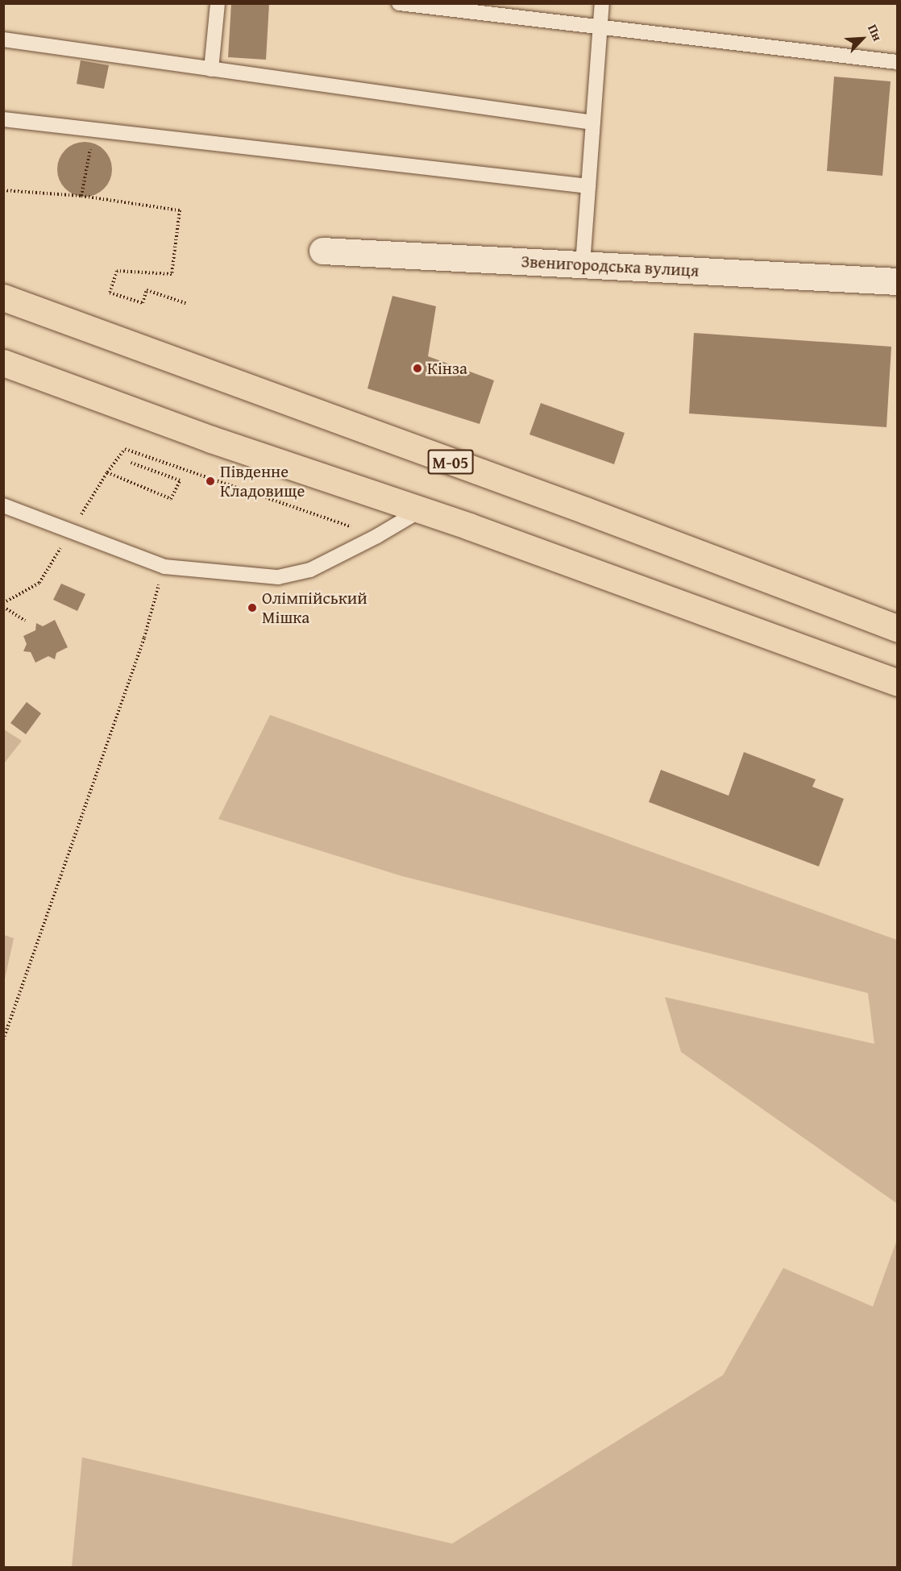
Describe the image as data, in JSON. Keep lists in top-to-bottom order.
{
  "streets": {
    "highway": ["М-05"],
    "street": ["Звенигородська вулиця"]
  },
  "places": ["Кінза", "Південне Кладовище", "Олімпійський Мішка"],
  "north": "top right"
}
